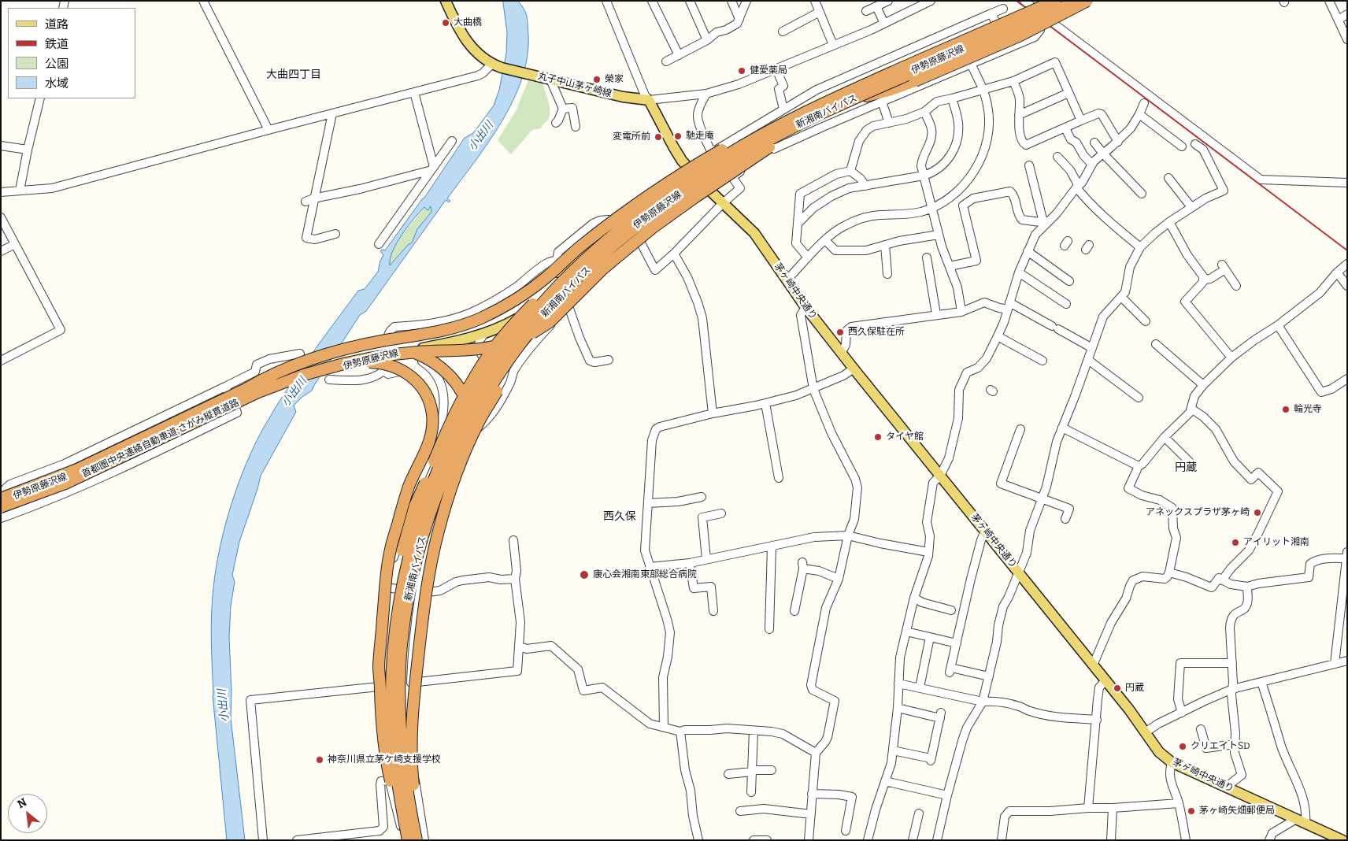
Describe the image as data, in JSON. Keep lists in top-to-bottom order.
{
  "streets": {
    "highway": ["新湘南バイパス", "首都圏中央連絡自動車道;さがみ縦貫道路"],
    "main road": ["伊勢原藤沢線", "丸子中山茅ヶ崎線", "茅ヶ崎中央通り"]
  },
  "crossings": [
    ["伊勢原藤沢線", "新湘南バイパス"],
    ["伊勢原藤沢線", "茅ヶ崎中央通り"],
    ["伊勢原藤沢線", "首都圏中央連絡自動車道;さがみ縦貫道路"]
  ],
  "districts": ["大曲四丁目", "円蔵", "西久保"],
  "water": ["小出川"],
  "places": [
    "大曲橋",
    "健愛薬局",
    "榮家",
    "馳走庵",
    "変電所前",
    "西久保駐在所",
    "輪光寺",
    "タイヤ館",
    "アネックスプラザ茅ヶ崎",
    "アイリット湘南",
    "康心会湘南東部総合病院",
    "円蔵",
    "クリエイトSD",
    "神奈川県立茅ケ崎支援学校",
    "茅ヶ崎矢畑郵便局"
  ],
  "legend": [
    "道路",
    "鉄道",
    "公園",
    "水域"
  ],
  "north": "top left"
}
